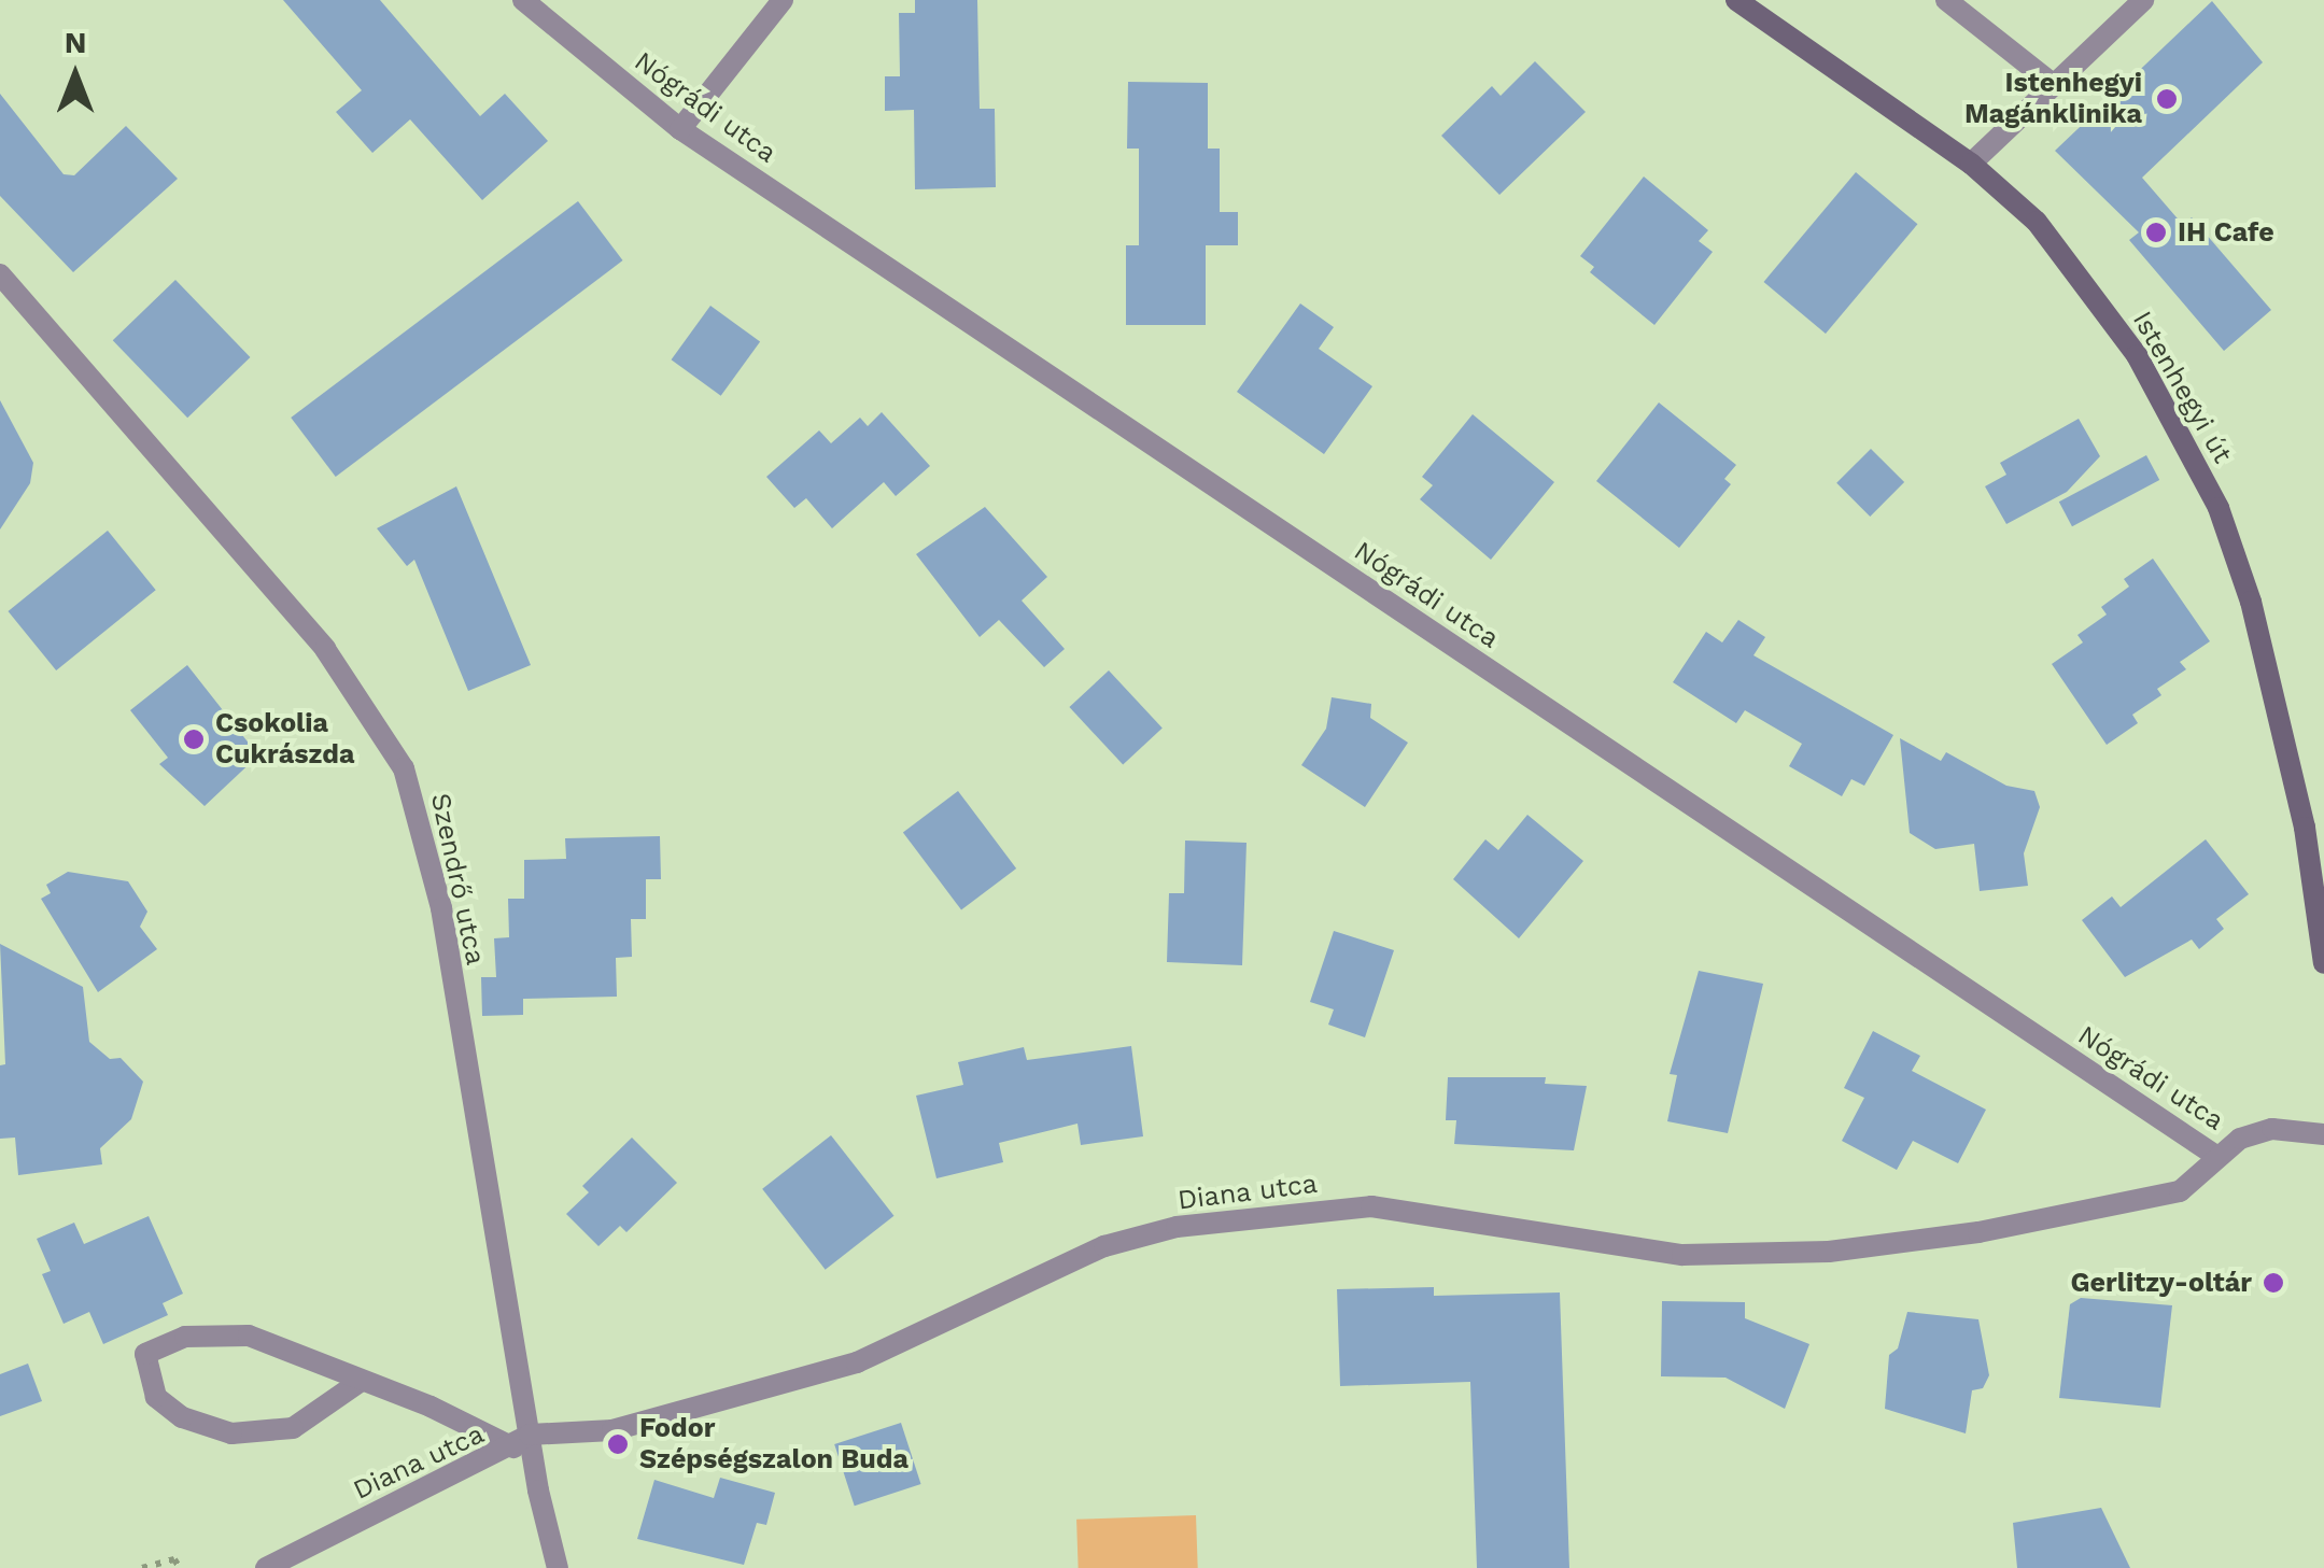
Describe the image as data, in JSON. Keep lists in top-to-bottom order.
{
  "streets": {
    "street": [
      "Nógrádi utca",
      "Istenhegyi út",
      "Szendrő utca",
      "Diana utca"
    ]
  },
  "crossings": [
    ["Nógrádi utca", "Diana utca"],
    ["Szendrő utca", "Diana utca"]
  ],
  "places": [
    "Istenhegyi Magánklinika",
    "IH Cafe",
    "Csokolia Cukrászda",
    "Gerlitzy-oltár",
    "Fodor Szépségszalon Buda"
  ],
  "north": "top"
}
